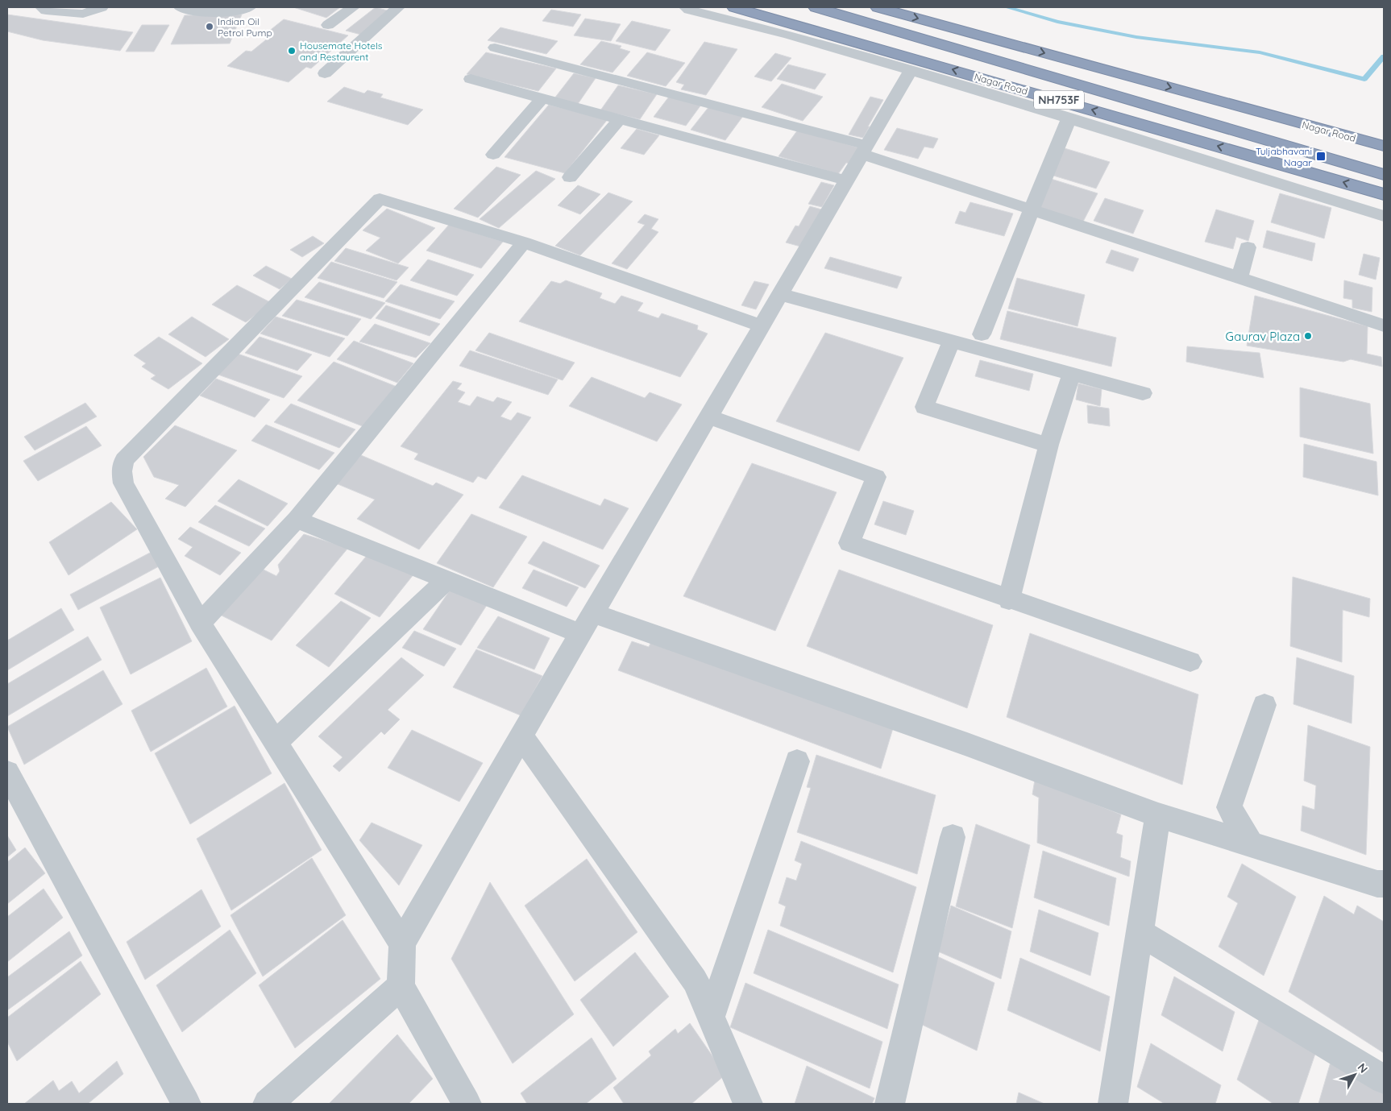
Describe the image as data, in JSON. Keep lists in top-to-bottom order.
{
  "streets": {
    "highway": ["Nagar Road", "NH753F"]
  },
  "places": {
    "other": ["Indian Oil Petrol Pump", "Housemate Hotels and Restaurent", "Gaurav Plaza"],
    "transit": ["Tuljabhavani Nagar"]
  },
  "north": "top right"
}
